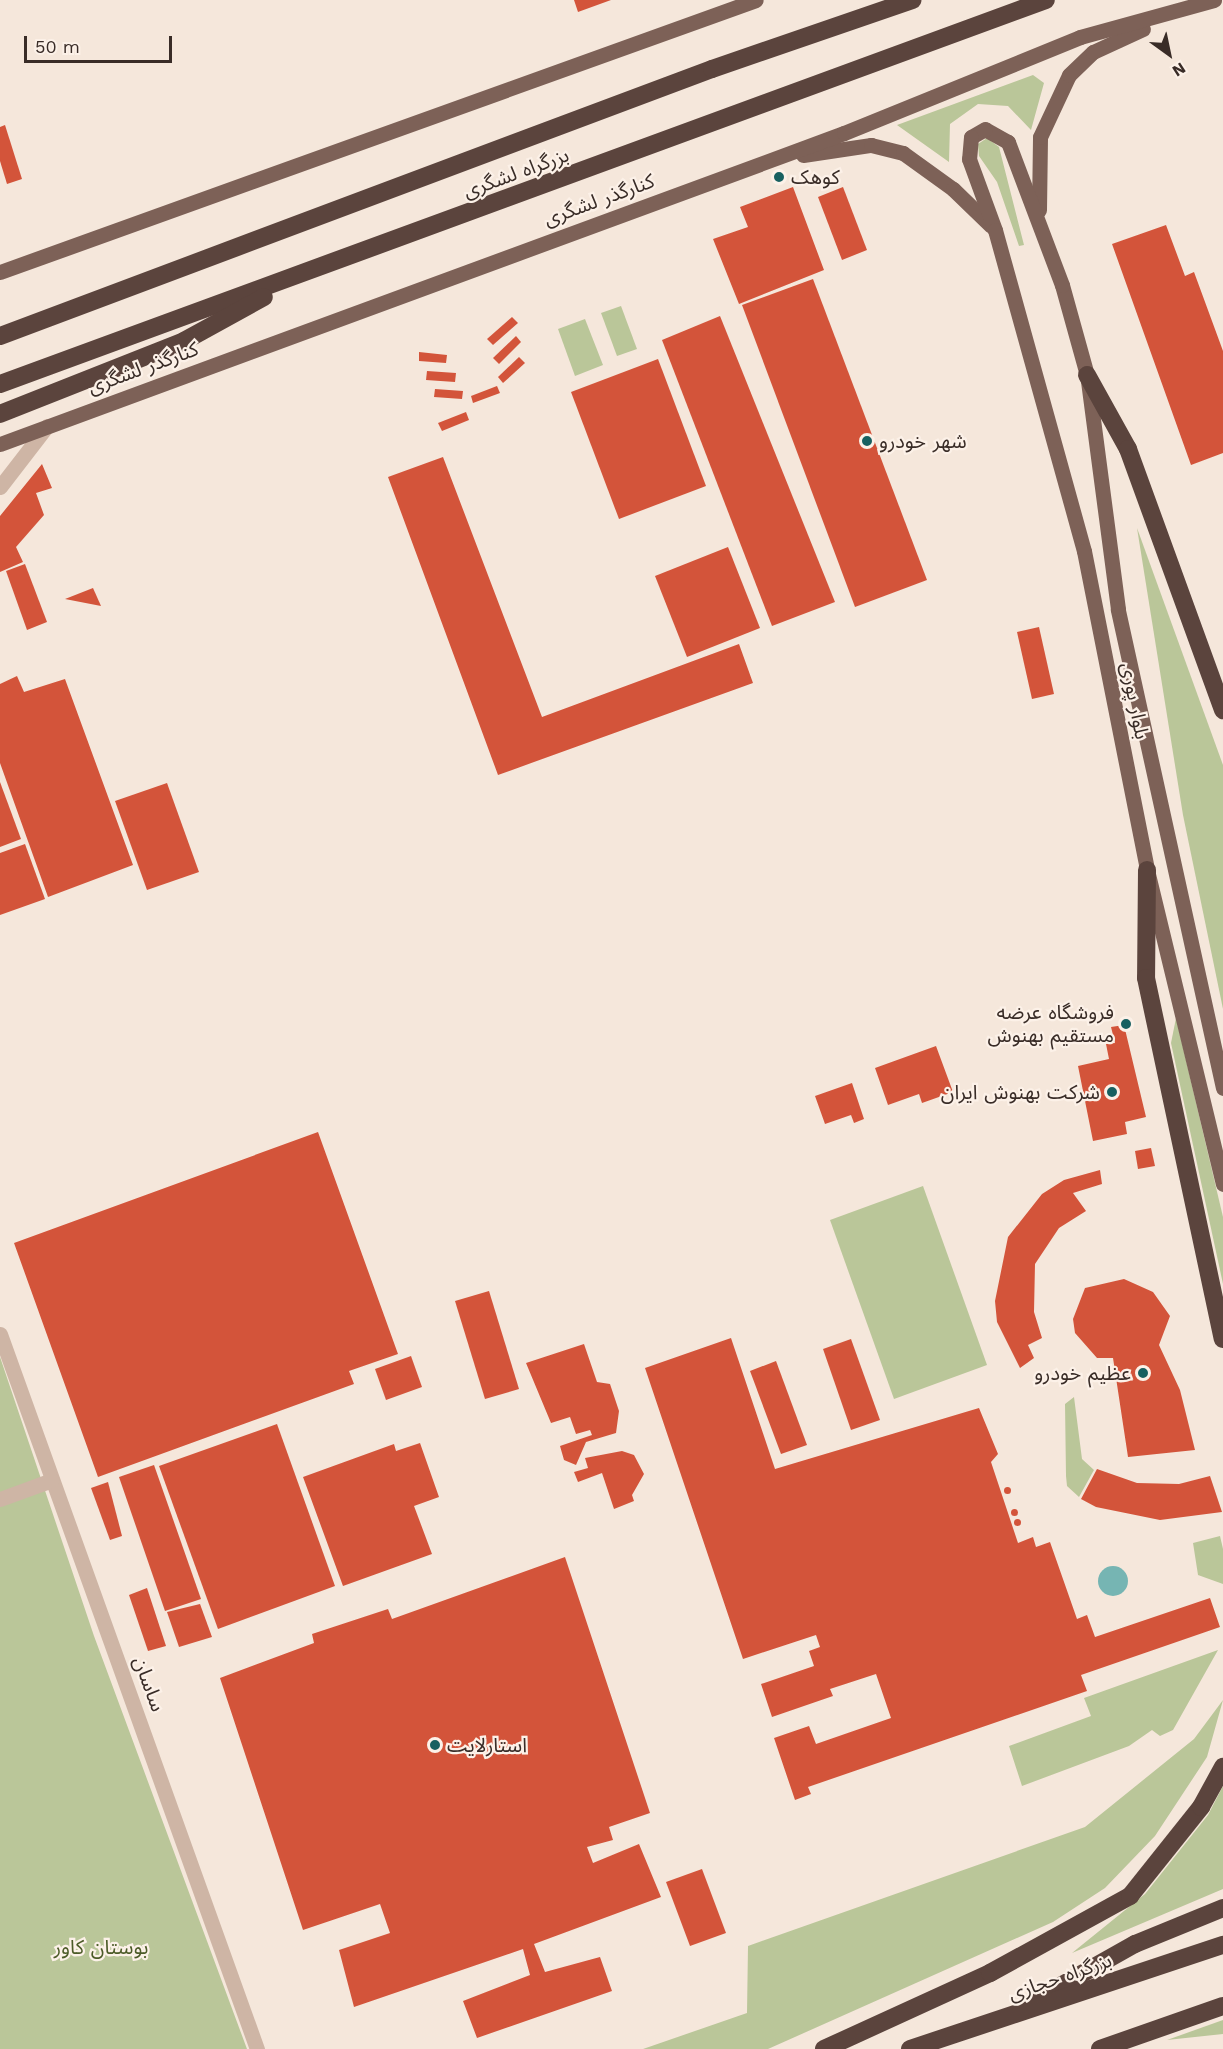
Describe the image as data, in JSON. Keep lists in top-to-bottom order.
{
  "streets": {
    "highway": ["بزرگراه لشگری", "بزرگراه حجازی"],
    "main road": ["کنارگذر لشگری", "بلوار پوری"],
    "street": ["ساسان"]
  },
  "parks": ["بوستان کاور"],
  "places": [
    "کوهک",
    "شهر خودرو",
    "فروشگاه عرضه مستقیم بهنوش",
    "شرکت بهنوش ایران",
    "عظیم خودرو",
    "استارلایت"
  ],
  "scale_bar": "50 m",
  "north": "bottom right"
}
